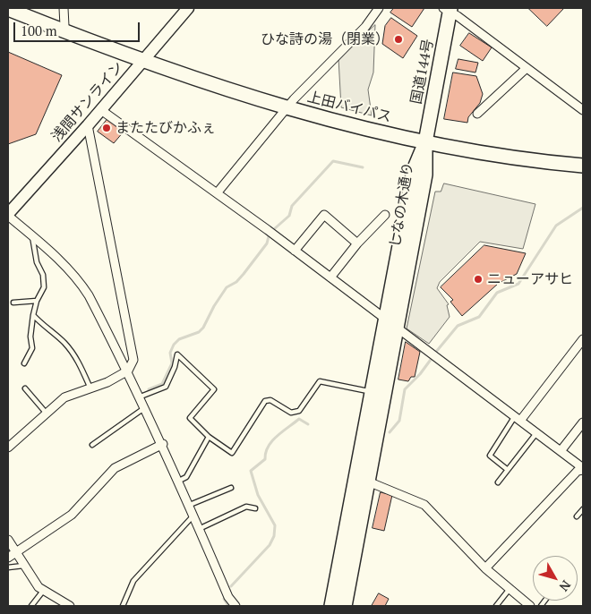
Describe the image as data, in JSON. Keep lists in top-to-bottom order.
{
  "streets": {
    "highway": ["国道144号", "上田バイパス", "しなの木通り"],
    "street": ["浅間サンライン"]
  },
  "crossings": [
    ["国道144号", "上田バイパス"],
    ["国道144号", "しなの木通り"],
    ["浅間サンライン", "上田バイパス"],
    ["上田バイパス", "しなの木通り"]
  ],
  "places": ["ひな詩の湯（閉業）", "またたびかふぇ", "ニューアサヒ"],
  "scale_bar": "100 m",
  "north": "bottom right"
}
